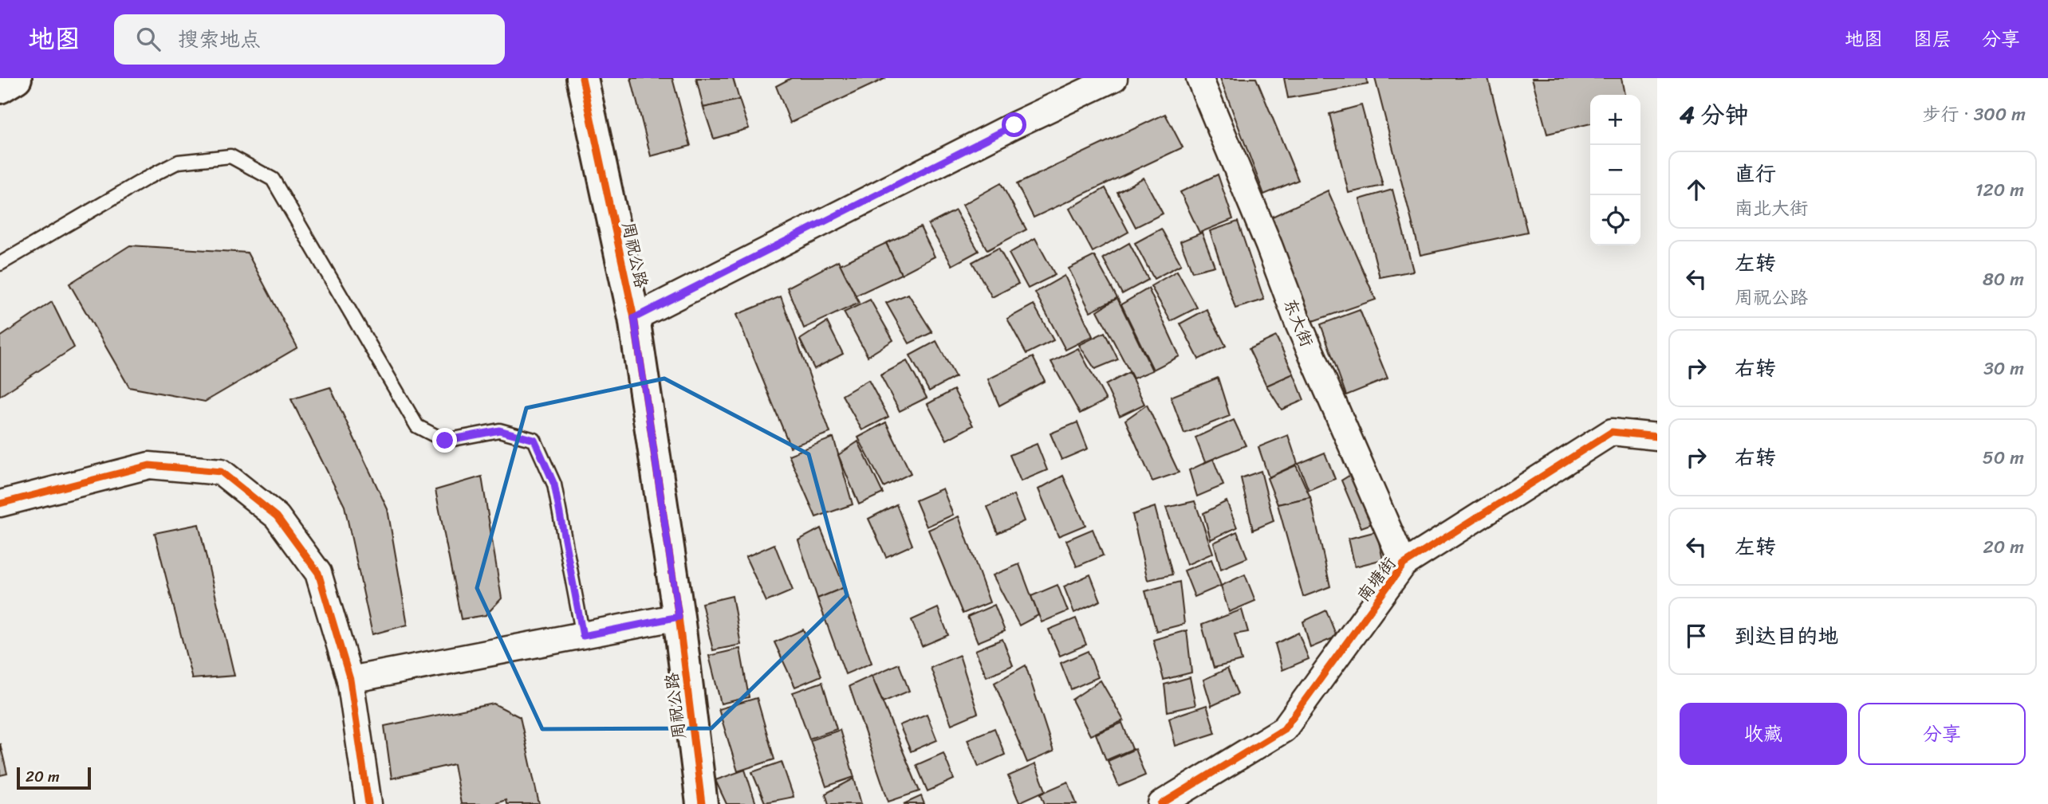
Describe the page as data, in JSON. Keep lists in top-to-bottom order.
{
  "streets": {
    "street": ["周祝公路", "东大街", "南塘街"]
  },
  "crossings": [
    ["东大街", "南塘街"]
  ],
  "scale_bar": "20 m",
  "page": {
    "header": "地图",
    "search": "搜索地点",
    "nav": ["地图", "图层", "分享"],
    "heading": ["4 分钟", "步行 · 300 m"],
    "map_buttons": ["+", "−"],
    "list": [
      ["直行", "南北大街", "120 m"],
      ["左转", "周祝公路", "80 m"],
      ["右转", "30 m"],
      ["右转", "50 m"],
      ["左转", "20 m"],
      "到达目的地"
    ],
    "buttons": ["收藏", "分享"],
    "scale": "20 m"
  }
}
